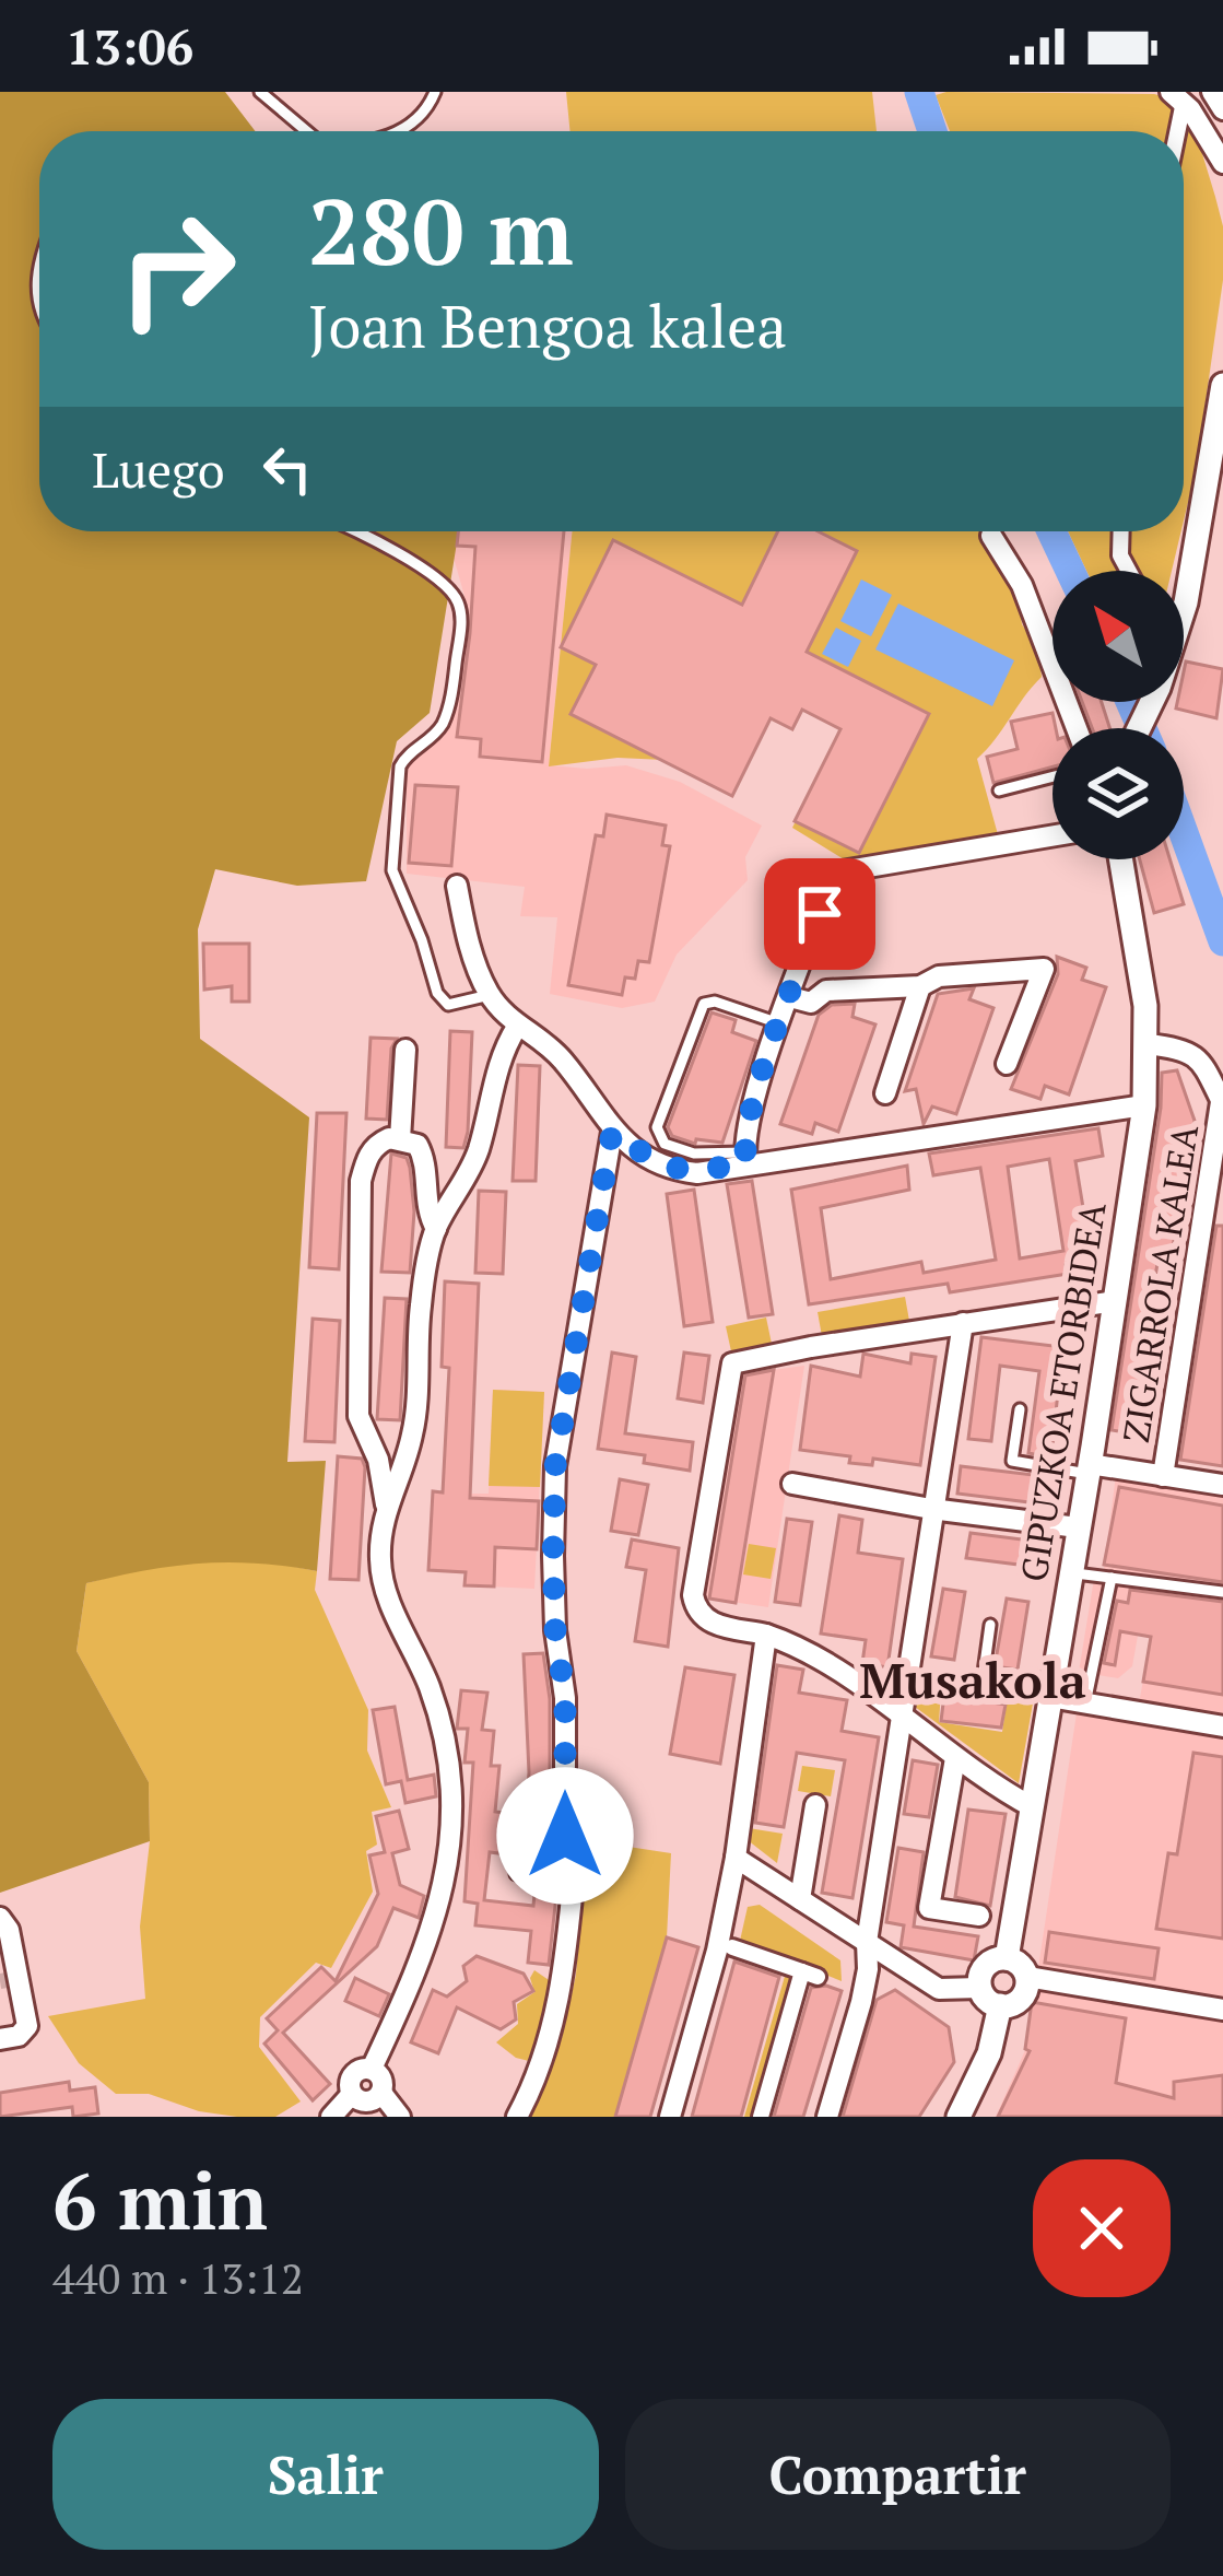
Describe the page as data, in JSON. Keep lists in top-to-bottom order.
{
  "streets": {
    "street": ["ZIGARROLA KALEA", "GIPUZKOA ETORBIDEA"]
  },
  "crossings": [
    ["ZIGARROLA KALEA", "GIPUZKOA ETORBIDEA"]
  ],
  "districts": ["Musakola"],
  "north": "top left",
  "page": {
    "status": "13:06",
    "turn": ["280 m", "Joan Bengoa kalea"],
    "then": "Luego",
    "heading": ["6 min", "440 m · 13:12"],
    "buttons": ["Salir", "Compartir"]
  }
}
